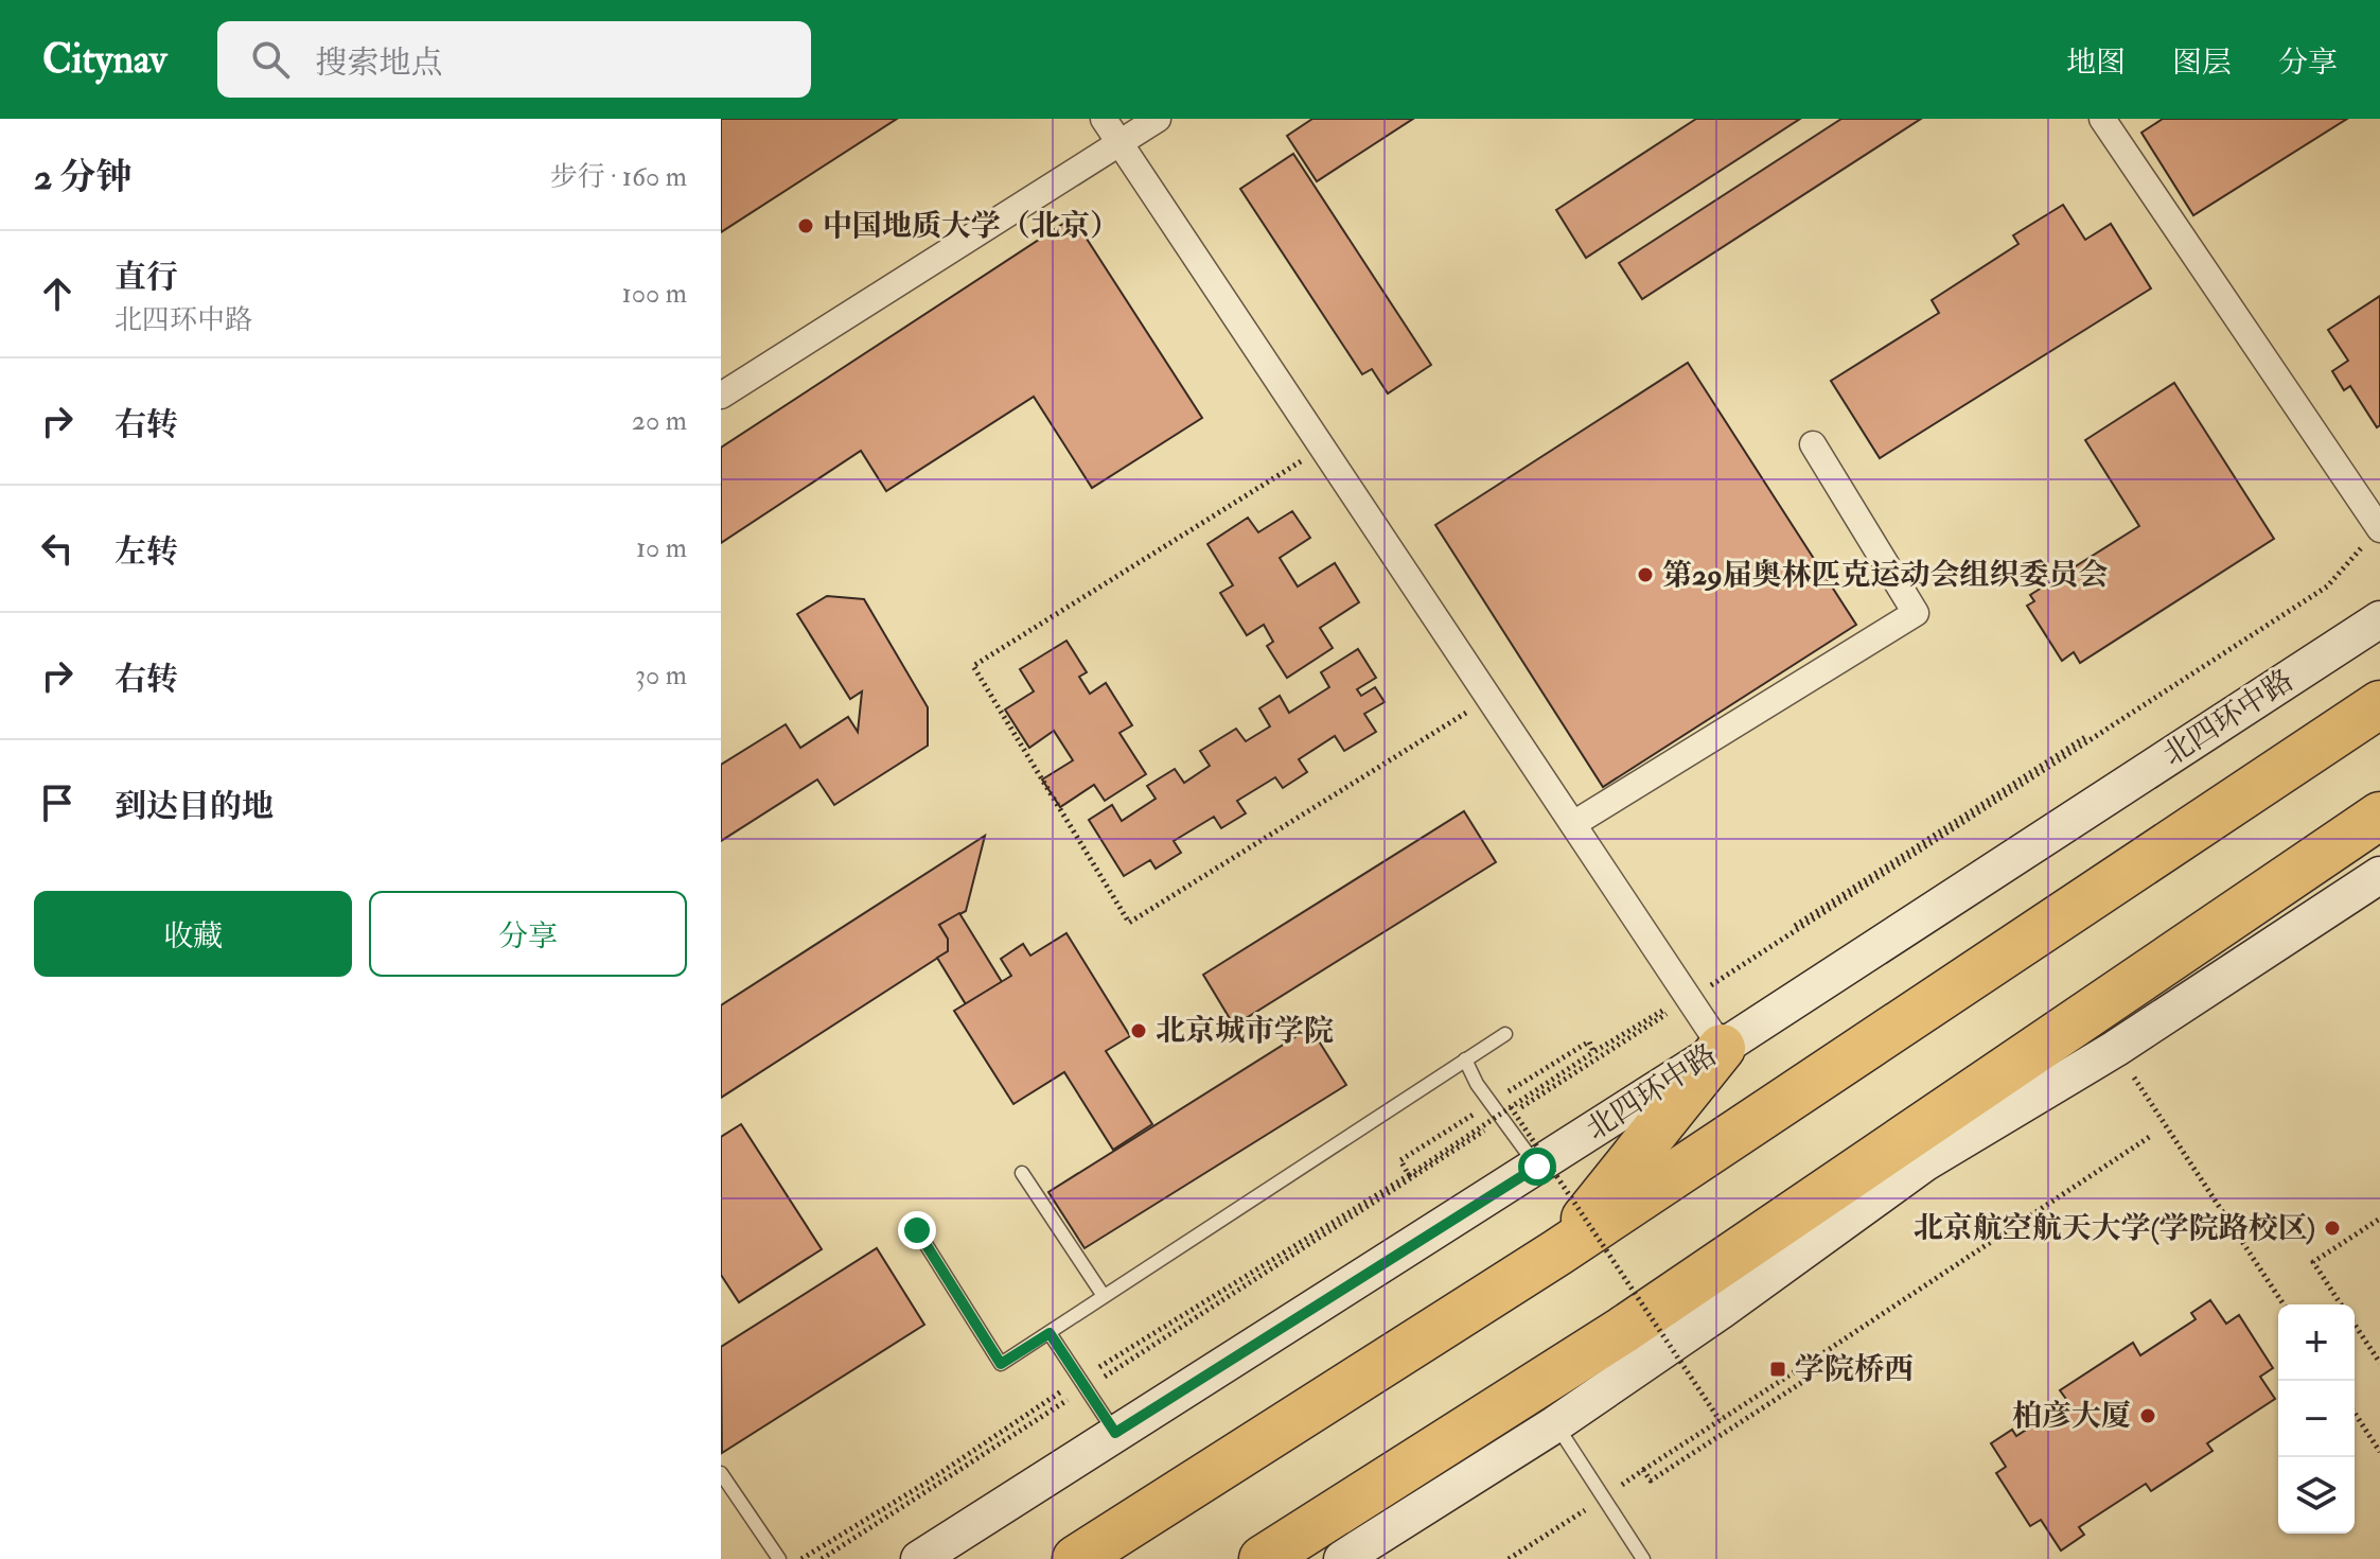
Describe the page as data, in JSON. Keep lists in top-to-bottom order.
{
  "streets": {
    "street": ["北四环中路"]
  },
  "places": {
    "other": [
      "中国地质大学（北京）",
      "第29届奥林匹克运动会组织委员会",
      "北京城市学院",
      "北京航空航天大学(学院路校区)",
      "柏彦大厦"
    ],
    "transit": ["学院桥西"]
  },
  "page": {
    "header": "Citynav",
    "search": "搜索地点",
    "nav": ["地图", "图层", "分享"],
    "heading": ["2 分钟", "步行 · 160 m"],
    "list": [
      ["直行", "北四环中路", "100 m"],
      ["右转", "20 m"],
      ["左转", "10 m"],
      ["右转", "30 m"],
      "到达目的地"
    ],
    "buttons": ["收藏", "分享"],
    "map_buttons": ["+", "−"]
  }
}
